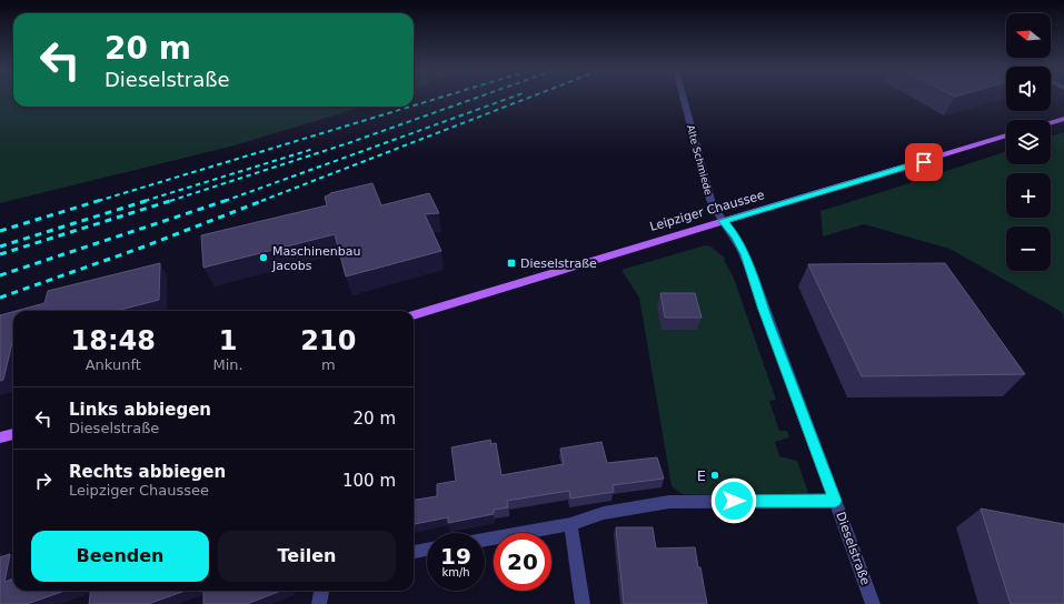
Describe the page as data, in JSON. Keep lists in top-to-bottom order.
{
  "streets": {
    "main road": ["Leipziger Chaussee"],
    "street": ["Alte Schmiede", "Dieselstraße"]
  },
  "crossings": [
    ["Alte Schmiede", "Leipziger Chaussee"],
    ["Alte Schmiede", "Dieselstraße"],
    ["Leipziger Chaussee", "Dieselstraße"]
  ],
  "places": {
    "other": ["Maschinenbau Jacobs", "E"],
    "transit": ["Dieselstraße"]
  },
  "north": "left",
  "page": {
    "map_buttons": ["+", "−"],
    "turn": ["20 m", "Dieselstraße"],
    "eta": [
      "18:48",
      "Ankunft",
      "1",
      "Min.",
      "210",
      "m"
    ],
    "list": [
      {
        "name": "Links abbiegen",
        "note": "Dieselstraße",
        "value": "20 m"
      },
      {
        "name": "Rechts abbiegen",
        "note": "Leipziger Chaussee",
        "value": "100 m"
      }
    ],
    "buttons": ["Beenden", "Teilen"],
    "speed": "19 km/h",
    "limit": "20"
  }
}
